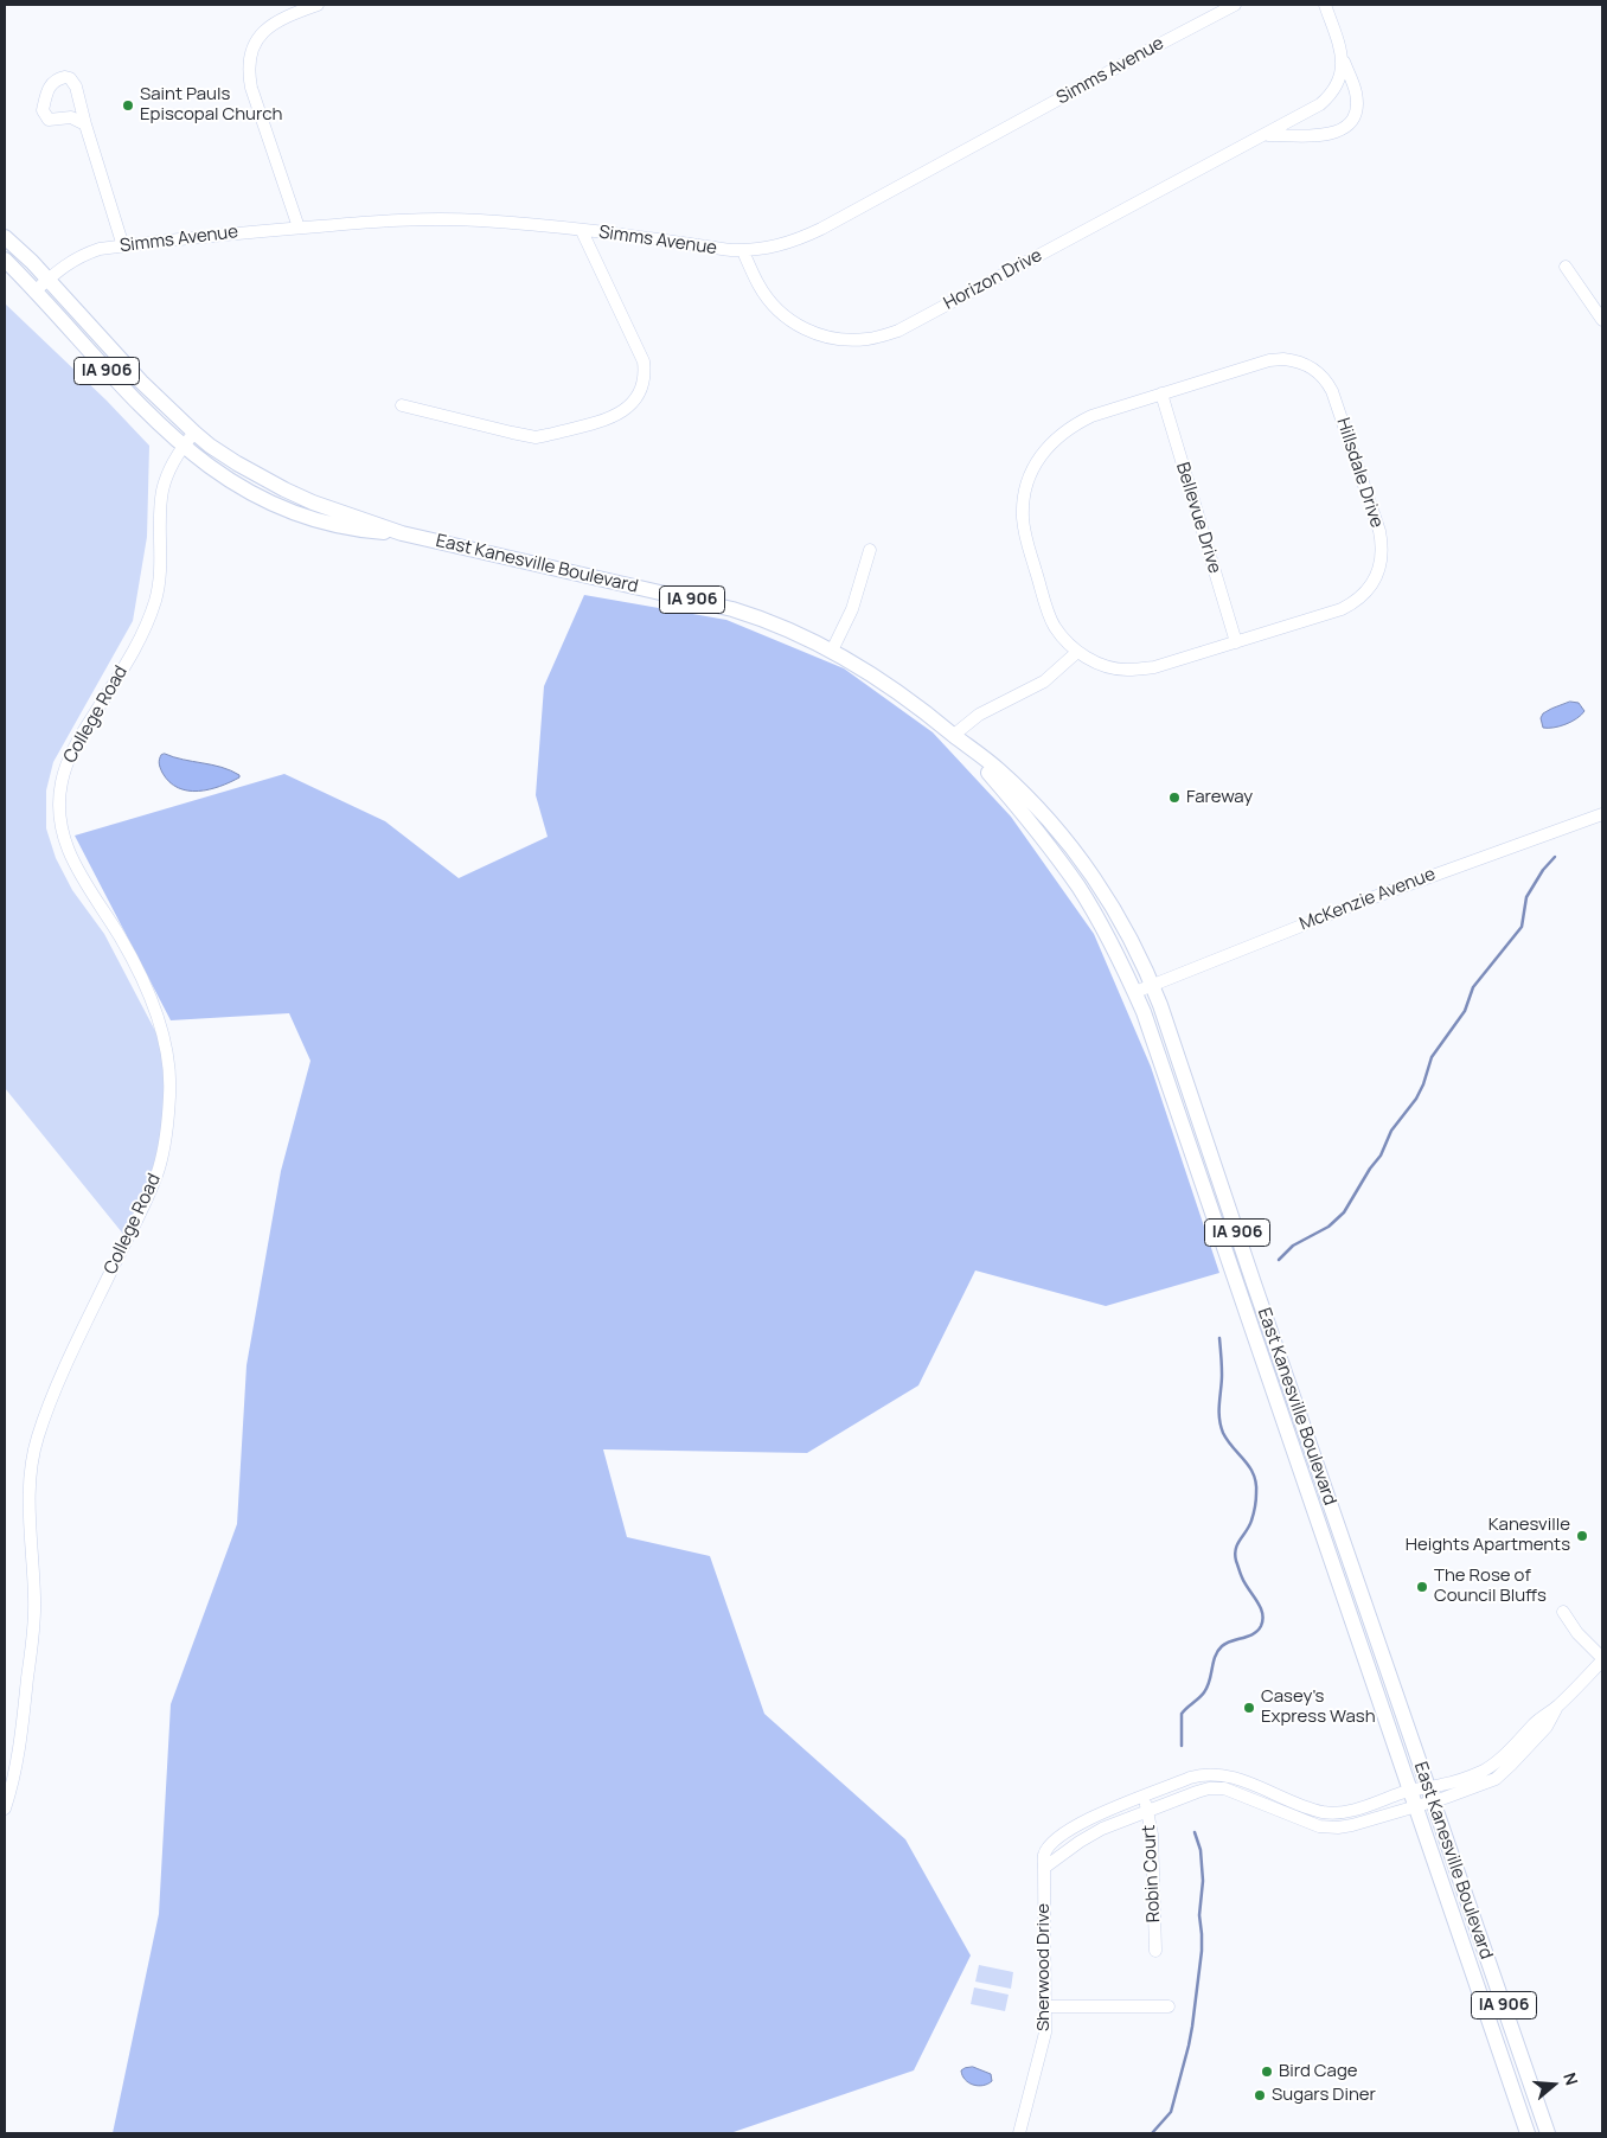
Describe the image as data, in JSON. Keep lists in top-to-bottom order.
{
  "streets": {
    "main road": ["IA 906", "East Kanesville Boulevard"],
    "street": [
      "Simms Avenue",
      "Horizon Drive",
      "Hillsdale Drive",
      "Bellevue Drive",
      "College Road",
      "McKenzie Avenue",
      "Robin Court",
      "Sherwood Drive"
    ]
  },
  "crossings": [
    ["Simms Avenue", "Horizon Drive"],
    ["Simms Avenue", "East Kanesville Boulevard"],
    ["Hillsdale Drive", "Bellevue Drive"],
    ["East Kanesville Boulevard", "College Road"],
    ["East Kanesville Boulevard", "McKenzie Avenue"],
    ["East Kanesville Boulevard", "Sherwood Drive"],
    ["Robin Court", "Sherwood Drive"]
  ],
  "places": [
    "Saint Pauls Episcopal Church",
    "Fareway",
    "Kanesville Heights Apartments",
    "The Rose of Council Bluffs",
    "Casey's Express Wash",
    "Bird Cage",
    "Sugars Diner"
  ],
  "north": "right"
}
